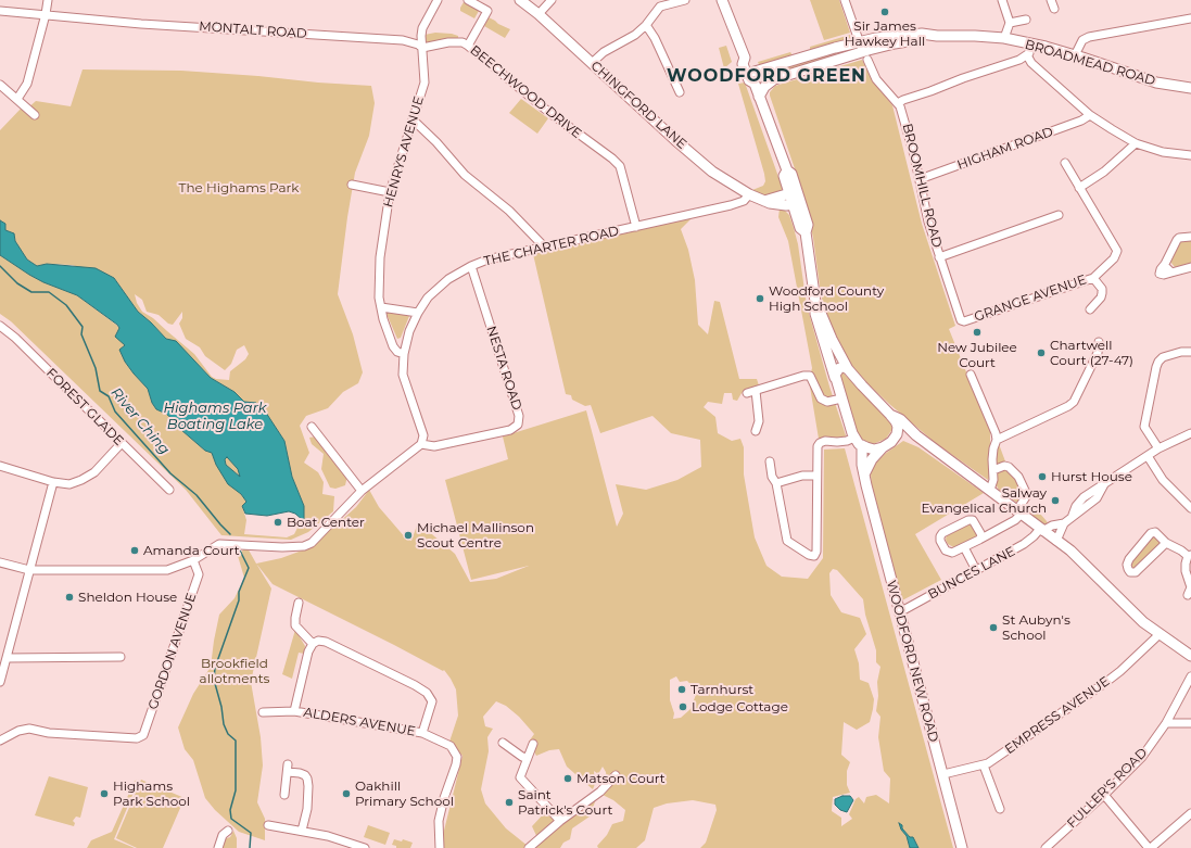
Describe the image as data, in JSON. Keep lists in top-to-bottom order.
{
  "streets": {
    "main road": ["BROADMEAD ROAD", "CHINGFORD LANE", "WOODFORD NEW ROAD"],
    "street": [
      "MONTALT ROAD",
      "BEECHWOOD DRIVE",
      "HIGHAM ROAD",
      "HENRYS AVENUE",
      "BROOMHILL ROAD",
      "THE CHARTER ROAD",
      "GRANGE AVENUE",
      "NESTA ROAD",
      "FOREST GLADE",
      "BUNCES LANE",
      "GORDON AVENUE",
      "EMPRESS AVENUE",
      "ALDERS AVENUE",
      "FULLER'S ROAD"
    ]
  },
  "crossings": [
    ["MONTALT ROAD", "BEECHWOOD DRIVE"],
    ["MONTALT ROAD", "HENRYS AVENUE"],
    ["BROADMEAD ROAD", "BROOMHILL ROAD"],
    ["BEECHWOOD DRIVE", "HENRYS AVENUE"],
    ["BEECHWOOD DRIVE", "THE CHARTER ROAD"],
    ["CHINGFORD LANE", "THE CHARTER ROAD"],
    ["HIGHAM ROAD", "BROOMHILL ROAD"],
    ["HENRYS AVENUE", "THE CHARTER ROAD"],
    ["BROOMHILL ROAD", "GRANGE AVENUE"],
    ["THE CHARTER ROAD", "NESTA ROAD"],
    ["BUNCES LANE", "WOODFORD NEW ROAD"],
    ["WOODFORD NEW ROAD", "EMPRESS AVENUE"]
  ],
  "districts": ["WOODFORD GREEN"],
  "water": ["Highams Park Boating Lake", "River Ching"],
  "parks": ["The Highams Park", "Brookfield allotments"],
  "places": [
    "Sir James Hawkey Hall",
    "Woodford County High School",
    "New Jubilee Court",
    "Chartwell Court (27-47)",
    "Hurst House",
    "Salway Evangelical Church",
    "Boat Center",
    "Michael Mallinson Scout Centre",
    "Amanda Court",
    "Sheldon House",
    "St Aubyn's School",
    "Tarnhurst",
    "Lodge Cottage",
    "Matson Court",
    "Highams Park School",
    "Oakhill Primary School",
    "Saint Patrick's Court"
  ]
}
